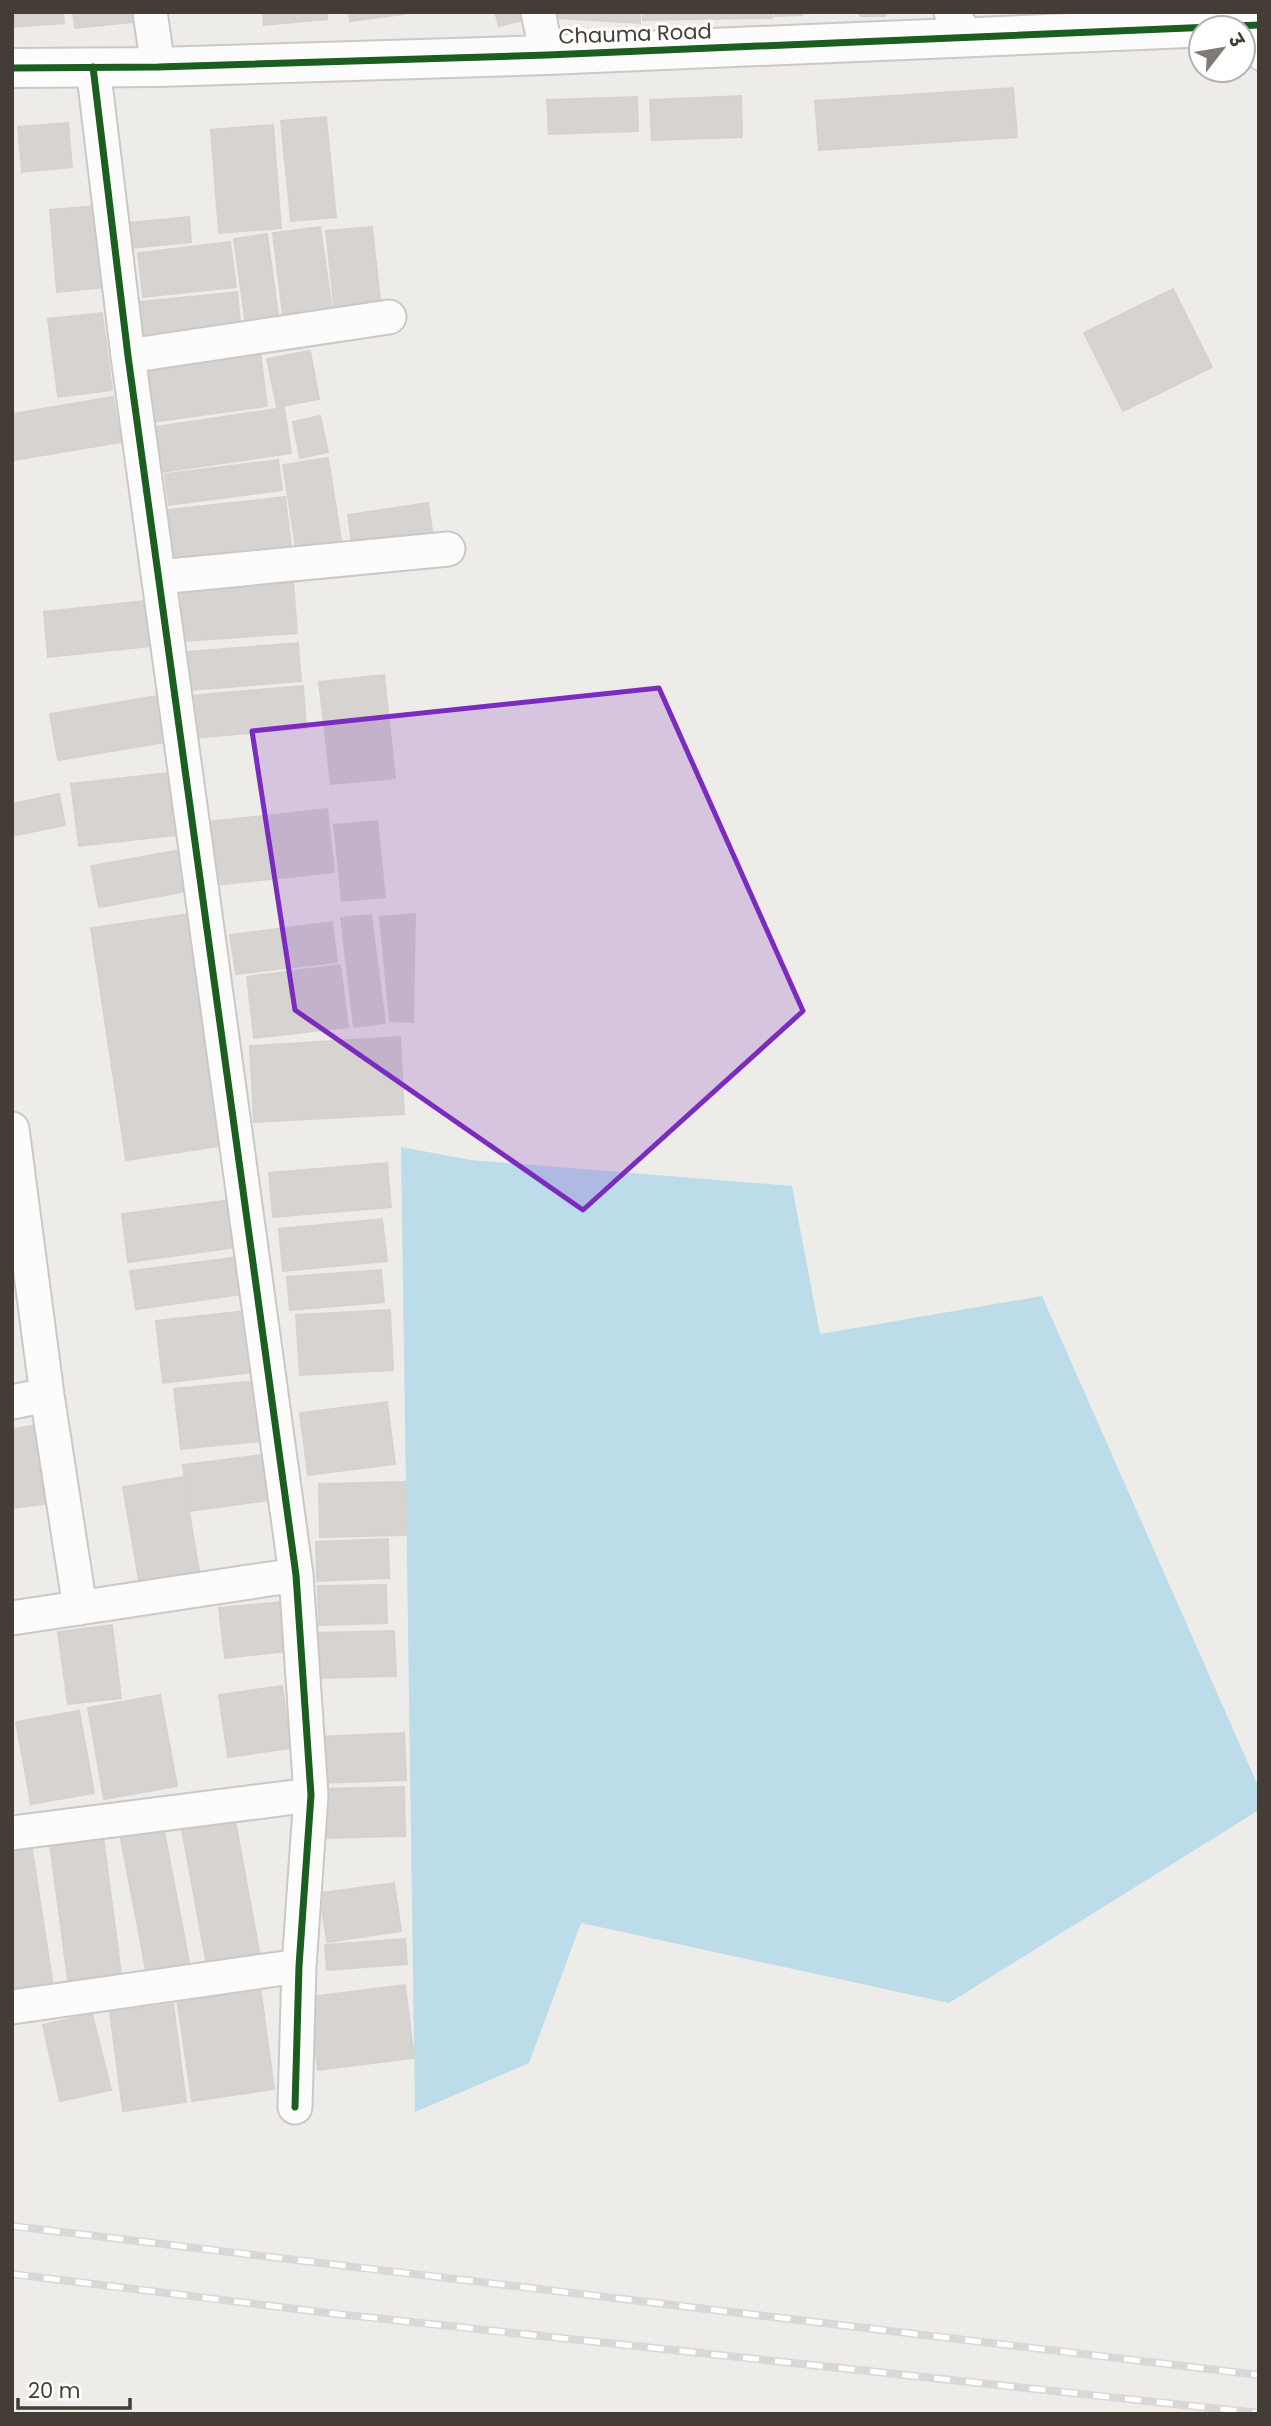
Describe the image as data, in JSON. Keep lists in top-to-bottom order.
{
  "streets": {
    "street": ["Chauma Road"]
  },
  "scale_bar": "20 m",
  "north": "top right"
}
